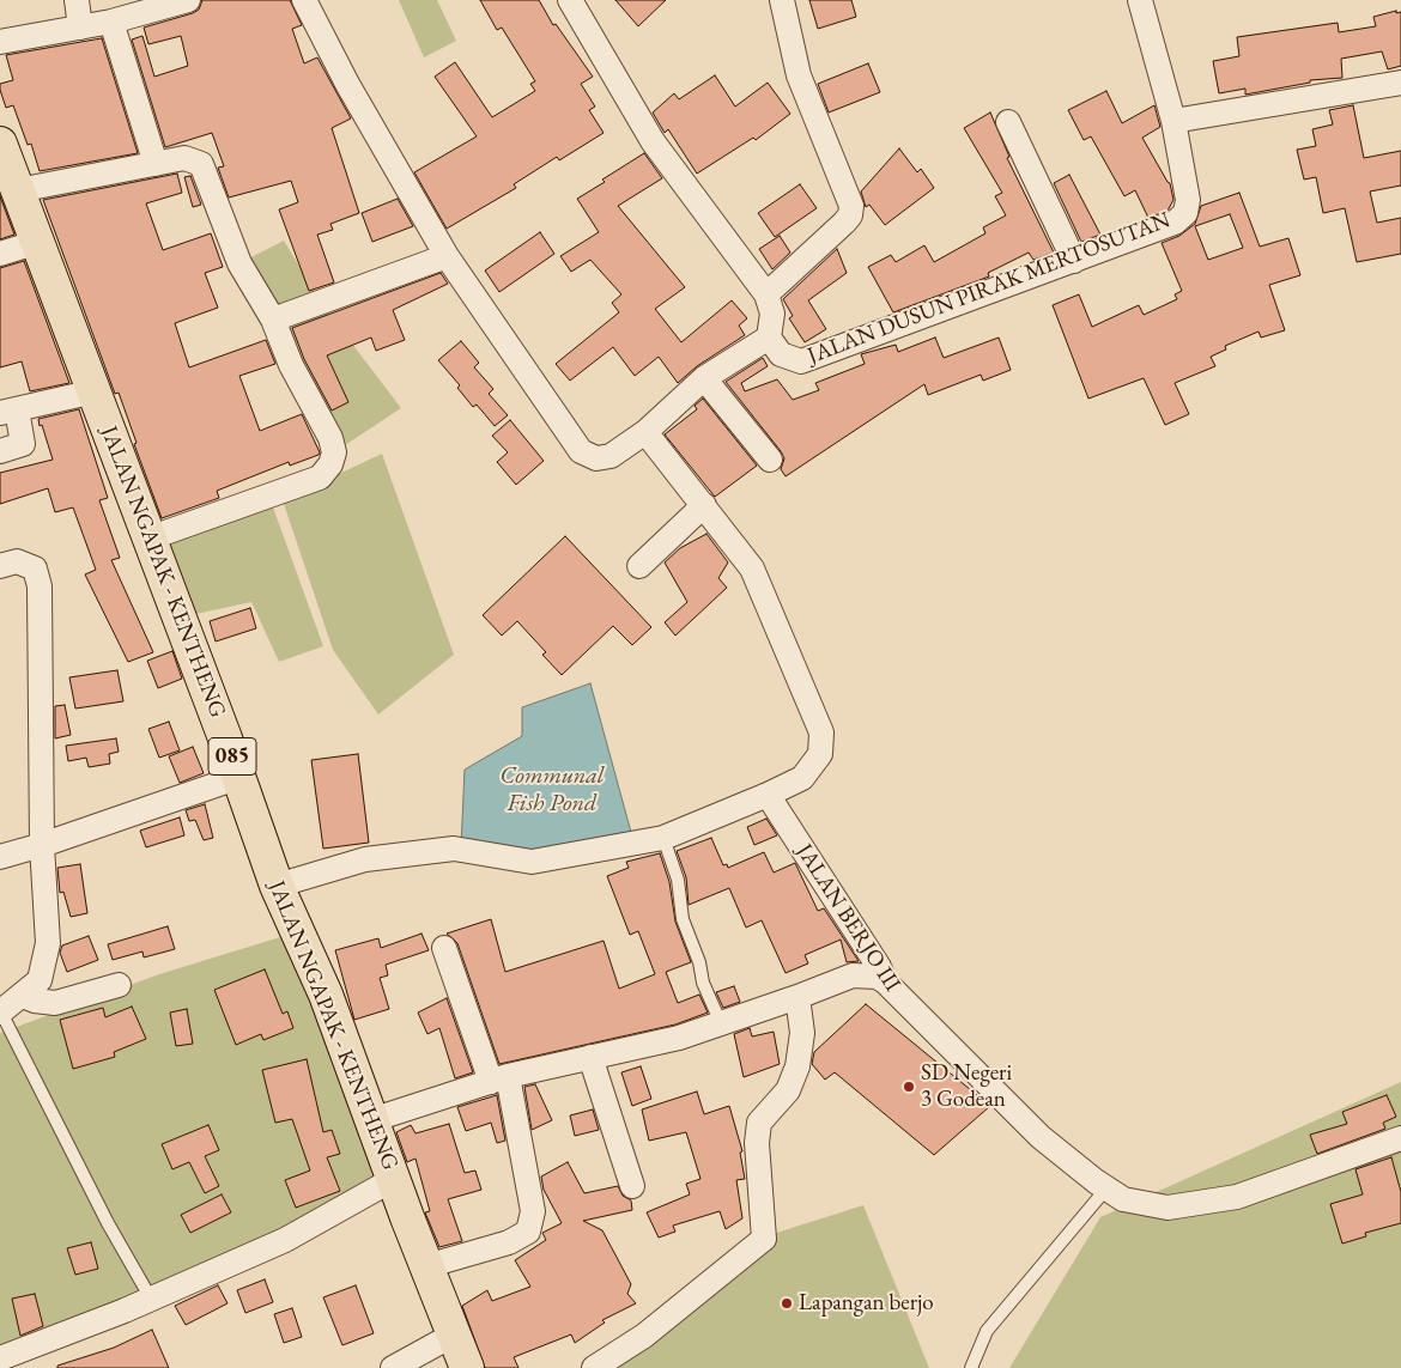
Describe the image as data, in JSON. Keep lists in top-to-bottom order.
{
  "streets": {
    "main road": ["JALAN NGAPAK - KENTHENG", "085"],
    "street": ["JALAN DUSUN PIRAK MERTOSUTAN", "JALAN BERJO III"]
  },
  "water": ["Communal Fish Pond"],
  "places": ["SD Negeri 3 Godean", "Lapangan berjo"]
}
